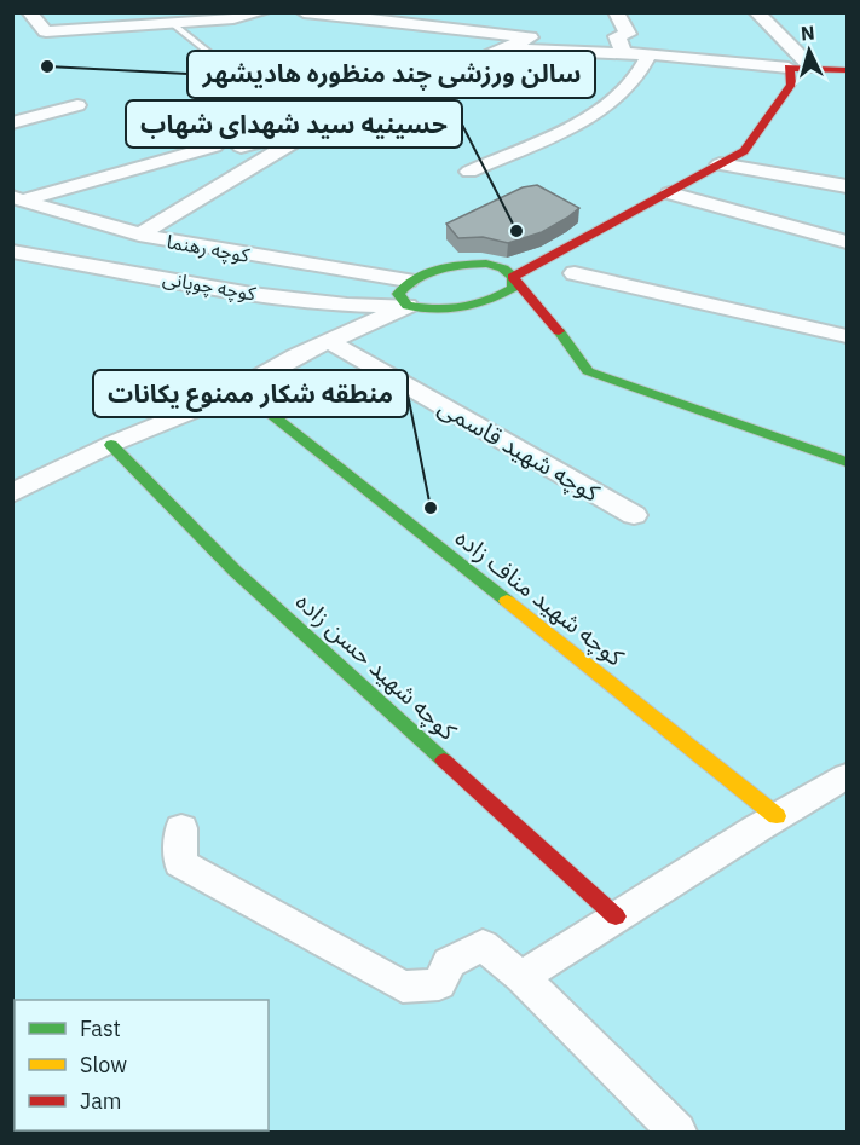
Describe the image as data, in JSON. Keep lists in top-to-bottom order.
{
  "streets": {
    "street": [
      "کوچه رهنما",
      "کوچه چوپانی",
      "کوچه شهید قاسمی",
      "کوچه شهید مناف زاده",
      "کوچه شهید حسن زاده"
    ]
  },
  "places": ["سالن ورزشی چند منظوره هادیشهر", "حسینیه سید شهدای شهاب", "منطقه شکار ممنوع یکانات"],
  "legend": ["Fast", "Slow", "Jam"],
  "north": "top"
}
